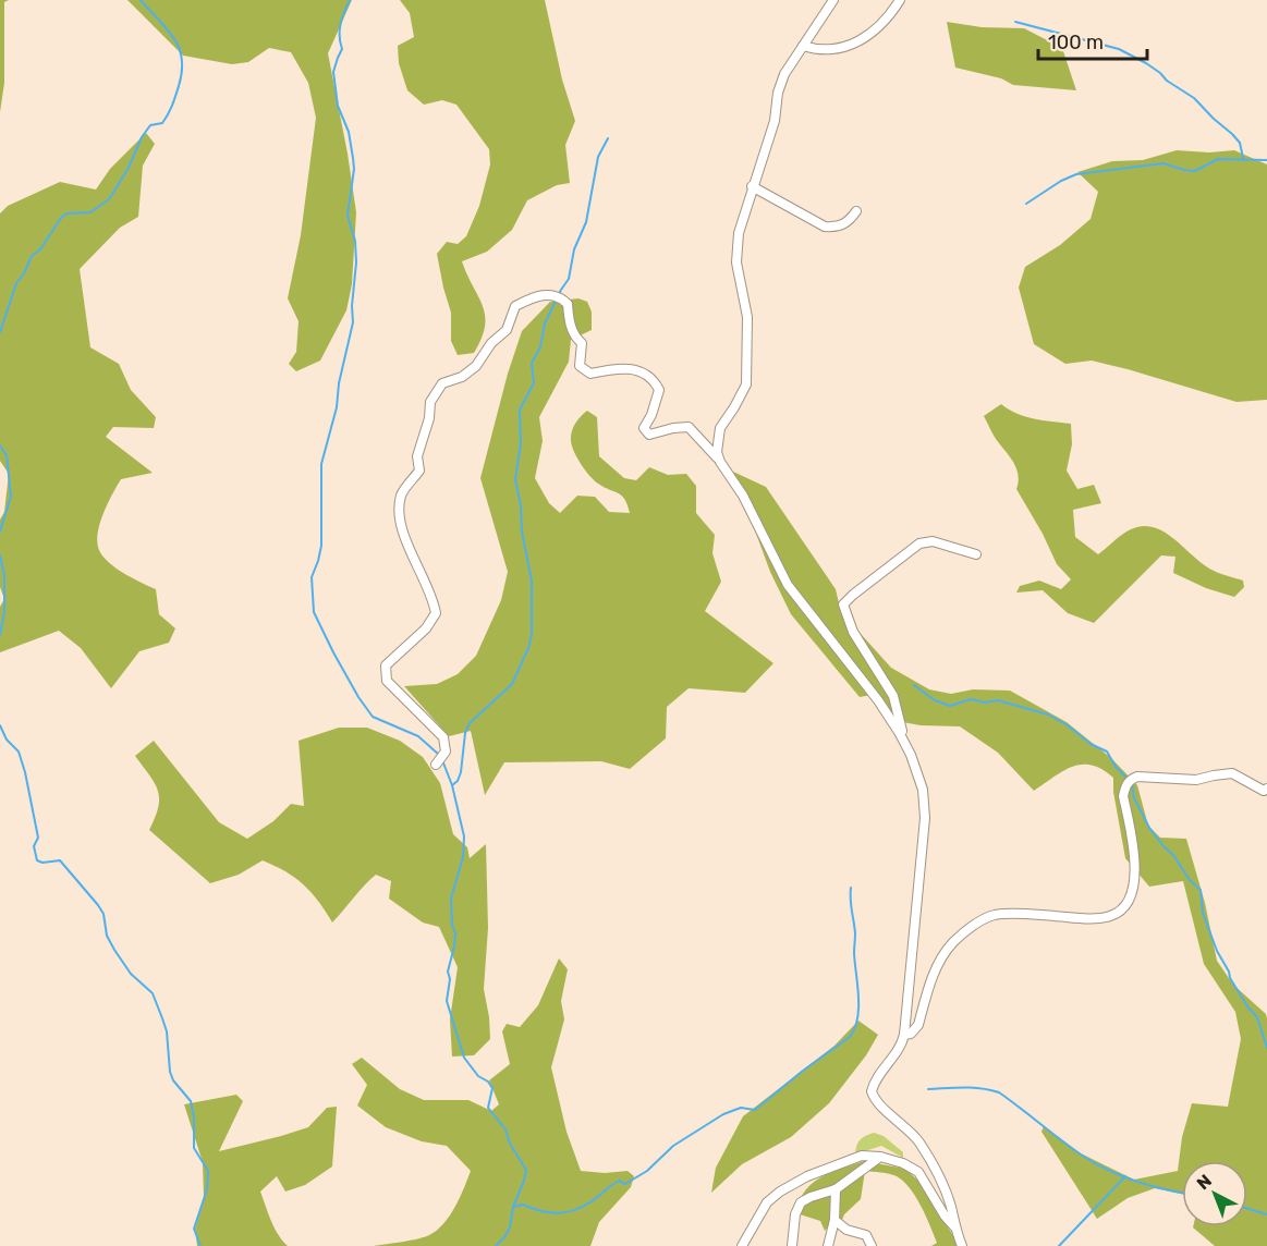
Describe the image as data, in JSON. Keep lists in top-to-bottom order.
{
  "scale_bar": "100 m",
  "north": "top left"
}
